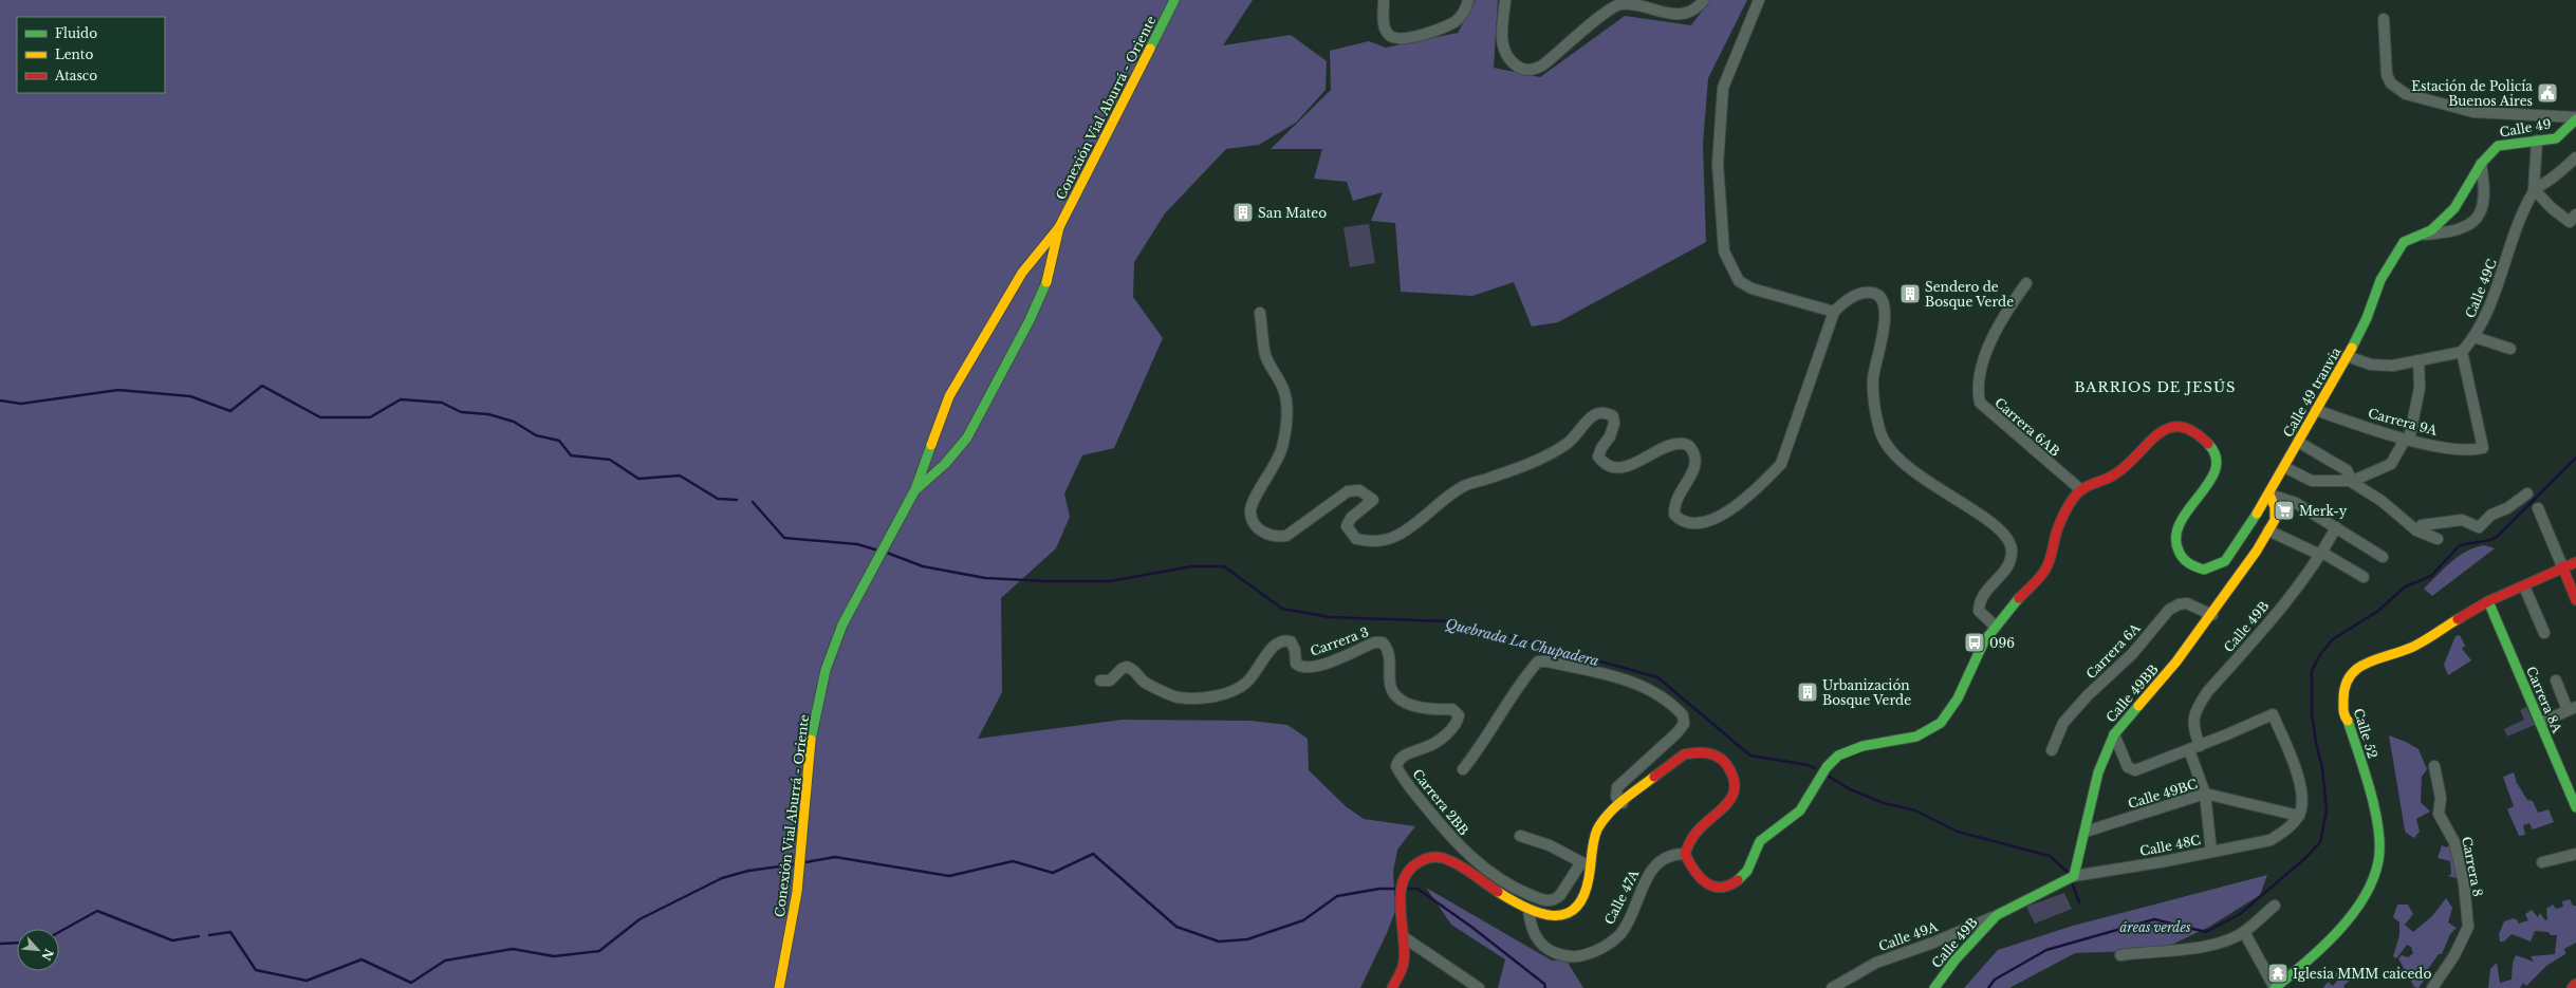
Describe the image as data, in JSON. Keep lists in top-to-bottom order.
{
  "streets": {
    "main road": [
      "Conexión Vial Aburrá - Oriente",
      "Calle 49",
      "Calle 49 tranvia",
      "Calle 49B",
      "Calle 49BB",
      "Carrera 8A",
      "Calle 52"
    ],
    "street": [
      "Calle 49C",
      "Carrera 9A",
      "Carrera 6AB",
      "Carrera 3",
      "Carrera 6A",
      "Calle 49BC",
      "Carrera 2BB",
      "Calle 48C",
      "Carrera 8",
      "Calle 47A",
      "Calle 49A"
    ]
  },
  "crossings": [
    ["Calle 49", "Calle 49 tranvia"],
    ["Calle 49C", "Carrera 9A"],
    ["Calle 49 tranvia", "Carrera 9A"],
    ["Calle 49 tranvia", "Carrera 6AB"],
    ["Calle 49 tranvia", "Calle 49BB"],
    ["Calle 49B", "Calle 49A"],
    ["Carrera 3", "Carrera 2BB"],
    ["Carrera 6A", "Calle 49BB"],
    ["Calle 49BB", "Calle 49BC"],
    ["Calle 49BB", "Calle 48C"],
    ["Carrera 8A", "Calle 52"],
    ["Calle 49BC", "Calle 48C"]
  ],
  "districts": ["BARRIOS DE JESÚS"],
  "water": ["Quebrada La Chupadera"],
  "parks": ["áreas verdes"],
  "places": {
    "public building": ["Estación de Policía Buenos Aires"],
    "building": ["San Mateo", "Sendero de Bosque Verde", "Urbanización Bosque Verde"],
    "supermarket": ["Merk-y"],
    "bus stop": ["096"],
    "temple": ["Iglesia MMM caicedo"]
  },
  "legend": ["Fluido", "Lento", "Atasco"],
  "north": "bottom right"
}
